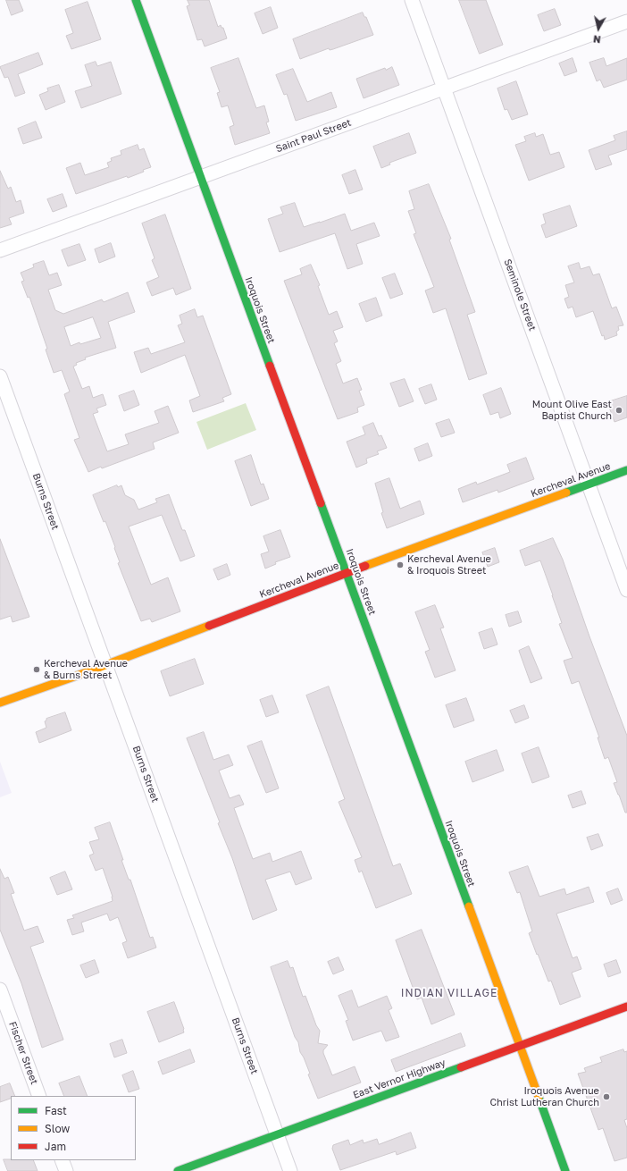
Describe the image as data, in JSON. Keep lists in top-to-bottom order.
{
  "streets": {
    "street": [
      "Saint Paul Street",
      "Seminole Street",
      "Iroquois Street",
      "Kercheval Avenue",
      "Burns Street",
      "Fischer Street",
      "East Vernor Highway"
    ]
  },
  "crossings": [
    ["Saint Paul Street", "Seminole Street"],
    ["Saint Paul Street", "Iroquois Street"],
    ["Seminole Street", "Kercheval Avenue"],
    ["Iroquois Street", "Kercheval Avenue"],
    ["Iroquois Street", "East Vernor Highway"],
    ["Kercheval Avenue", "Burns Street"],
    ["Burns Street", "East Vernor Highway"]
  ],
  "districts": ["INDIAN VILLAGE"],
  "places": [
    "Mount Olive East Baptist Church",
    "Kercheval Avenue & Iroquois Street",
    "Kercheval Avenue & Burns Street",
    "Iroquois Avenue Christ Lutheran Church"
  ],
  "legend": ["Fast", "Slow", "Jam"],
  "north": "bottom"
}
